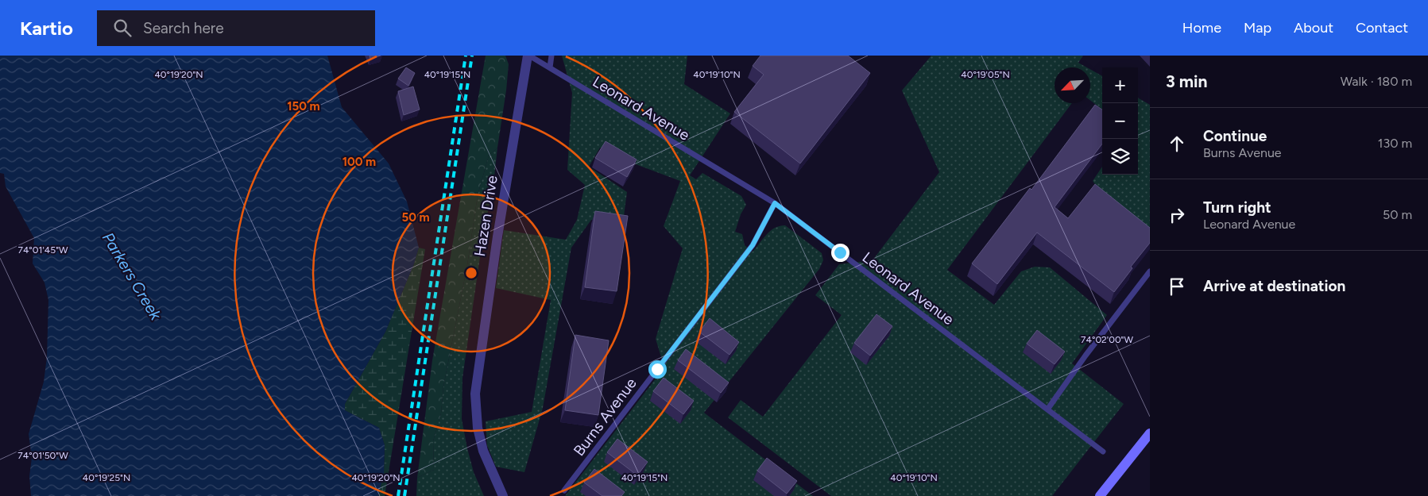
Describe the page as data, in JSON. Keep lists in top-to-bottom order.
{
  "streets": {
    "street": ["Hazen Drive"],
    "lane": ["Leonard Avenue", "Burns Avenue"]
  },
  "crossings": [
    ["Leonard Avenue", "Hazen Drive"],
    ["Leonard Avenue", "Burns Avenue"]
  ],
  "water": ["Parkers Creek"],
  "north": "bottom left",
  "page": {
    "header": "Kartio",
    "search": "Search here",
    "nav": [
      "Home",
      "Map",
      "About",
      "Contact"
    ],
    "heading": ["3 min", "Walk · 180 m"],
    "map_buttons": ["+", "−"],
    "list": [
      ["Continue", "Burns Avenue", "130 m"],
      ["Turn right", "Leonard Avenue", "50 m"],
      "Arrive at destination"
    ]
  },
  "coordinates": [
    "40°19'20\"N",
    "40°19'15\"N",
    "40°19'10\"N",
    "40°19'05\"N",
    "74°01'45\"W",
    "74°02'00\"W",
    "74°01'50\"W",
    "40°19'25\"N"
  ],
  "rings": ["150 m", "100 m", "50 m"]
}
